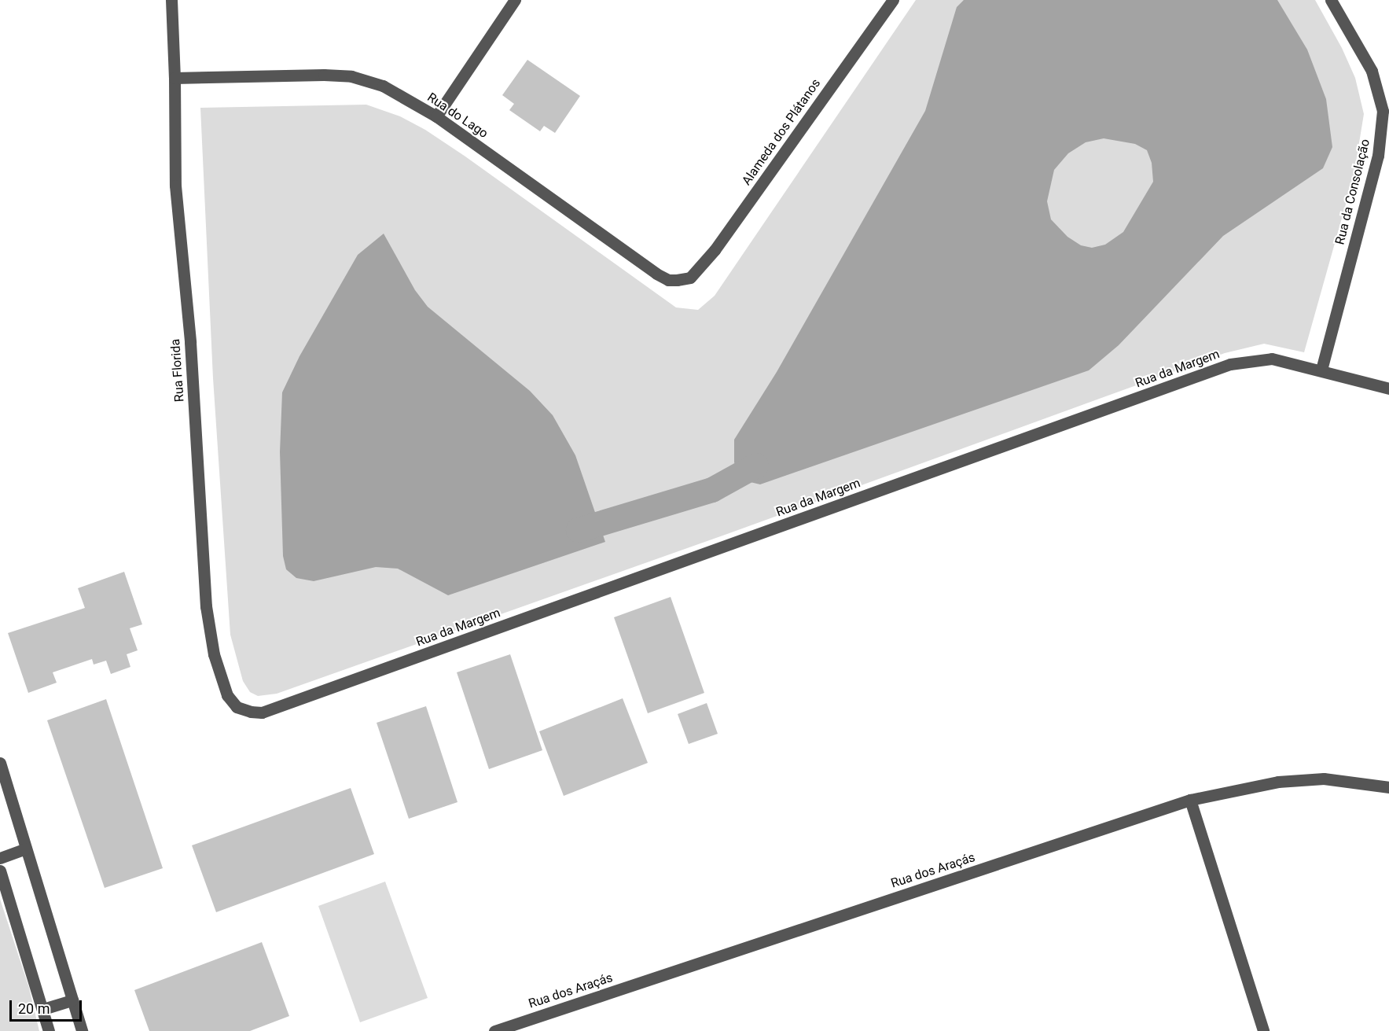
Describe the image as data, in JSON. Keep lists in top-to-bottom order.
{
  "streets": {
    "street": [
      "Rua do Lago",
      "Alameda dos Plátanos",
      "Rua da Consolação",
      "Rua da Margem",
      "Rua Florida",
      "Rua dos Araçás"
    ]
  },
  "crossings": [
    ["Rua do Lago", "Alameda dos Plátanos"],
    ["Rua do Lago", "Rua Florida"],
    ["Rua da Consolação", "Rua da Margem"],
    ["Rua da Margem", "Rua Florida"]
  ],
  "scale_bar": "20 m"
}
